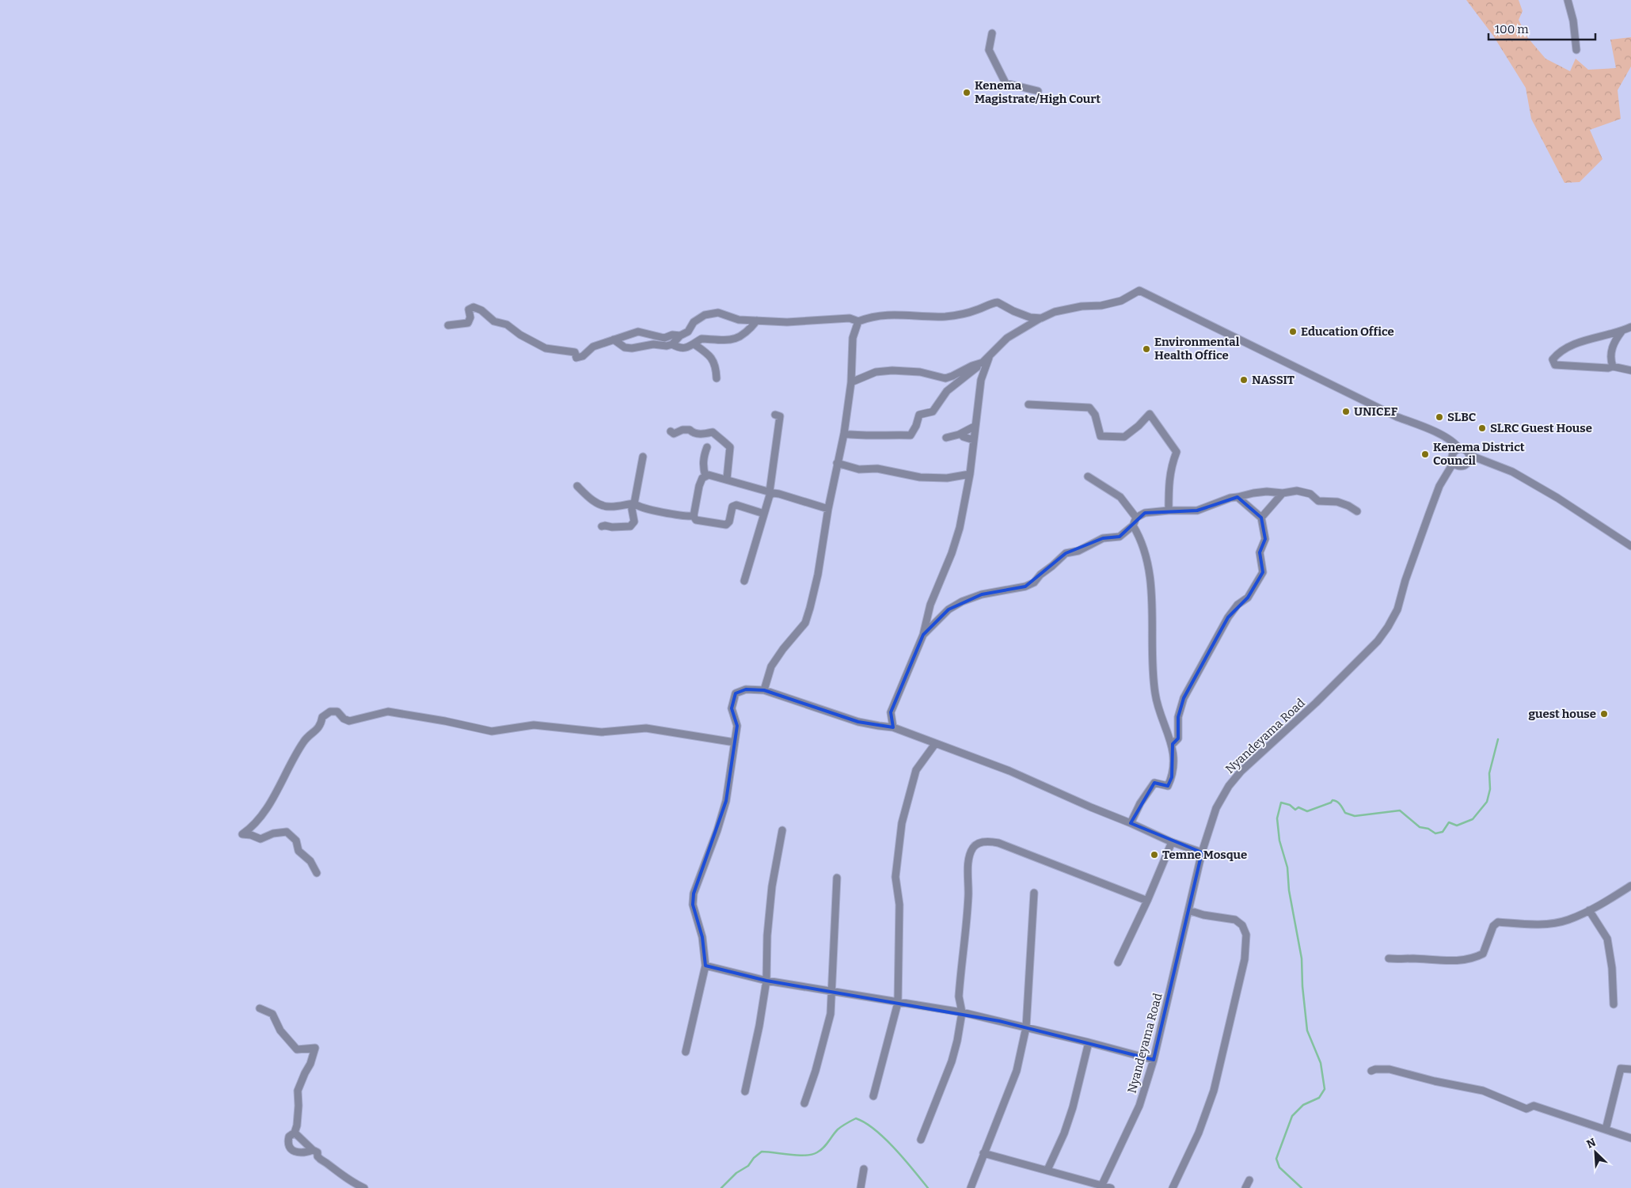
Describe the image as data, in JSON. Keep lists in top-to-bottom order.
{
  "streets": {
    "street": ["Nyandeyama Road"]
  },
  "places": [
    "Kenema Magistrate/High Court",
    "Education Office",
    "Environmental Health Office",
    "NASSIT",
    "UNICEF",
    "SLBC",
    "SLRC Guest House",
    "Kenema District Council",
    "guest house",
    "Temne Mosque"
  ],
  "scale_bar": "100 m",
  "north": "top left"
}
